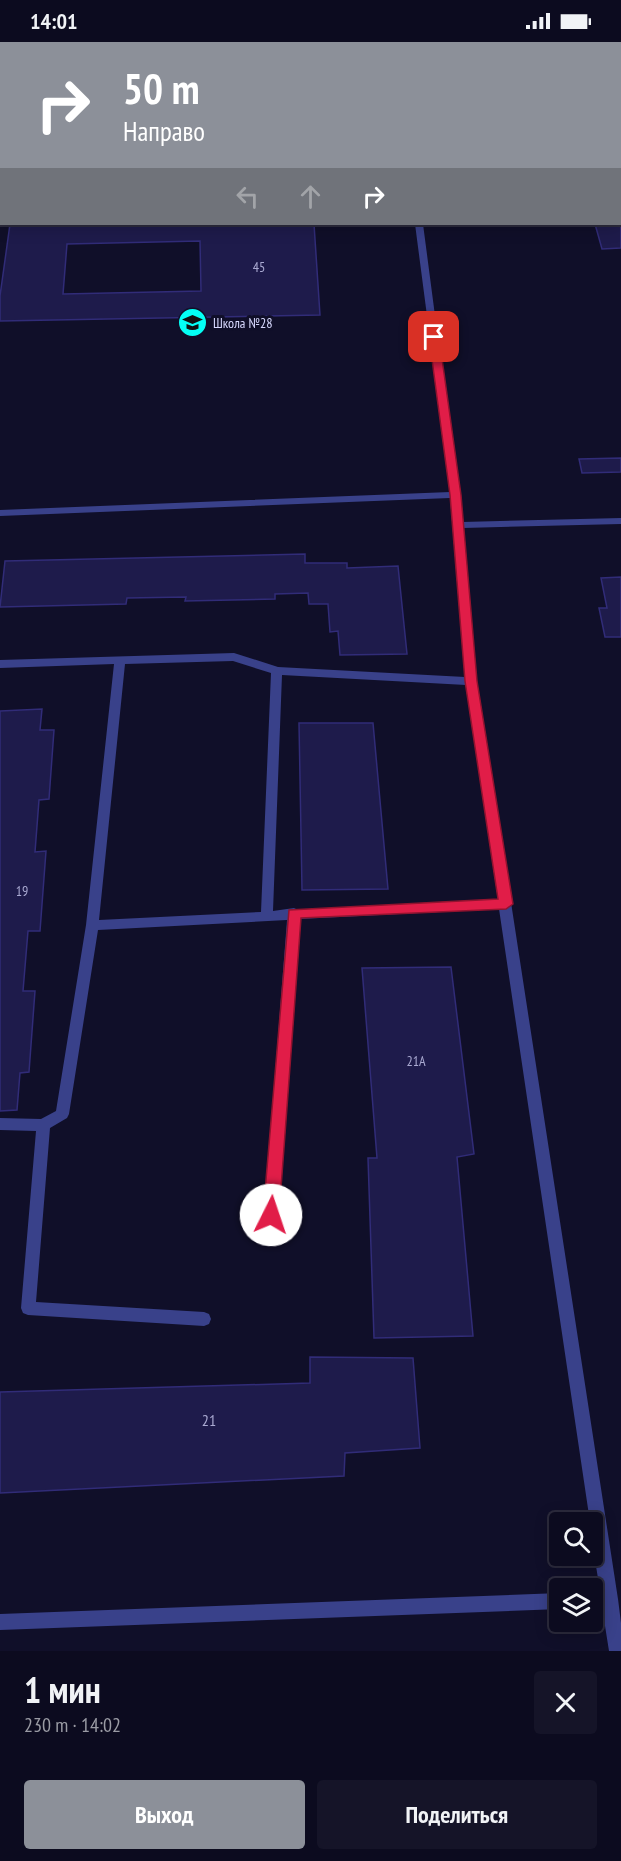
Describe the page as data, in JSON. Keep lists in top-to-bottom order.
{
  "places": {
    "school or university": ["Школа №28"]
  },
  "house_numbers": [
    "45",
    "19",
    "21А",
    "21"
  ],
  "page": {
    "status": "14:01",
    "turn": ["50 m", "Направо"],
    "heading": ["1 мин", "230 m · 14:02"],
    "buttons": ["Выход", "Поделиться"]
  }
}
